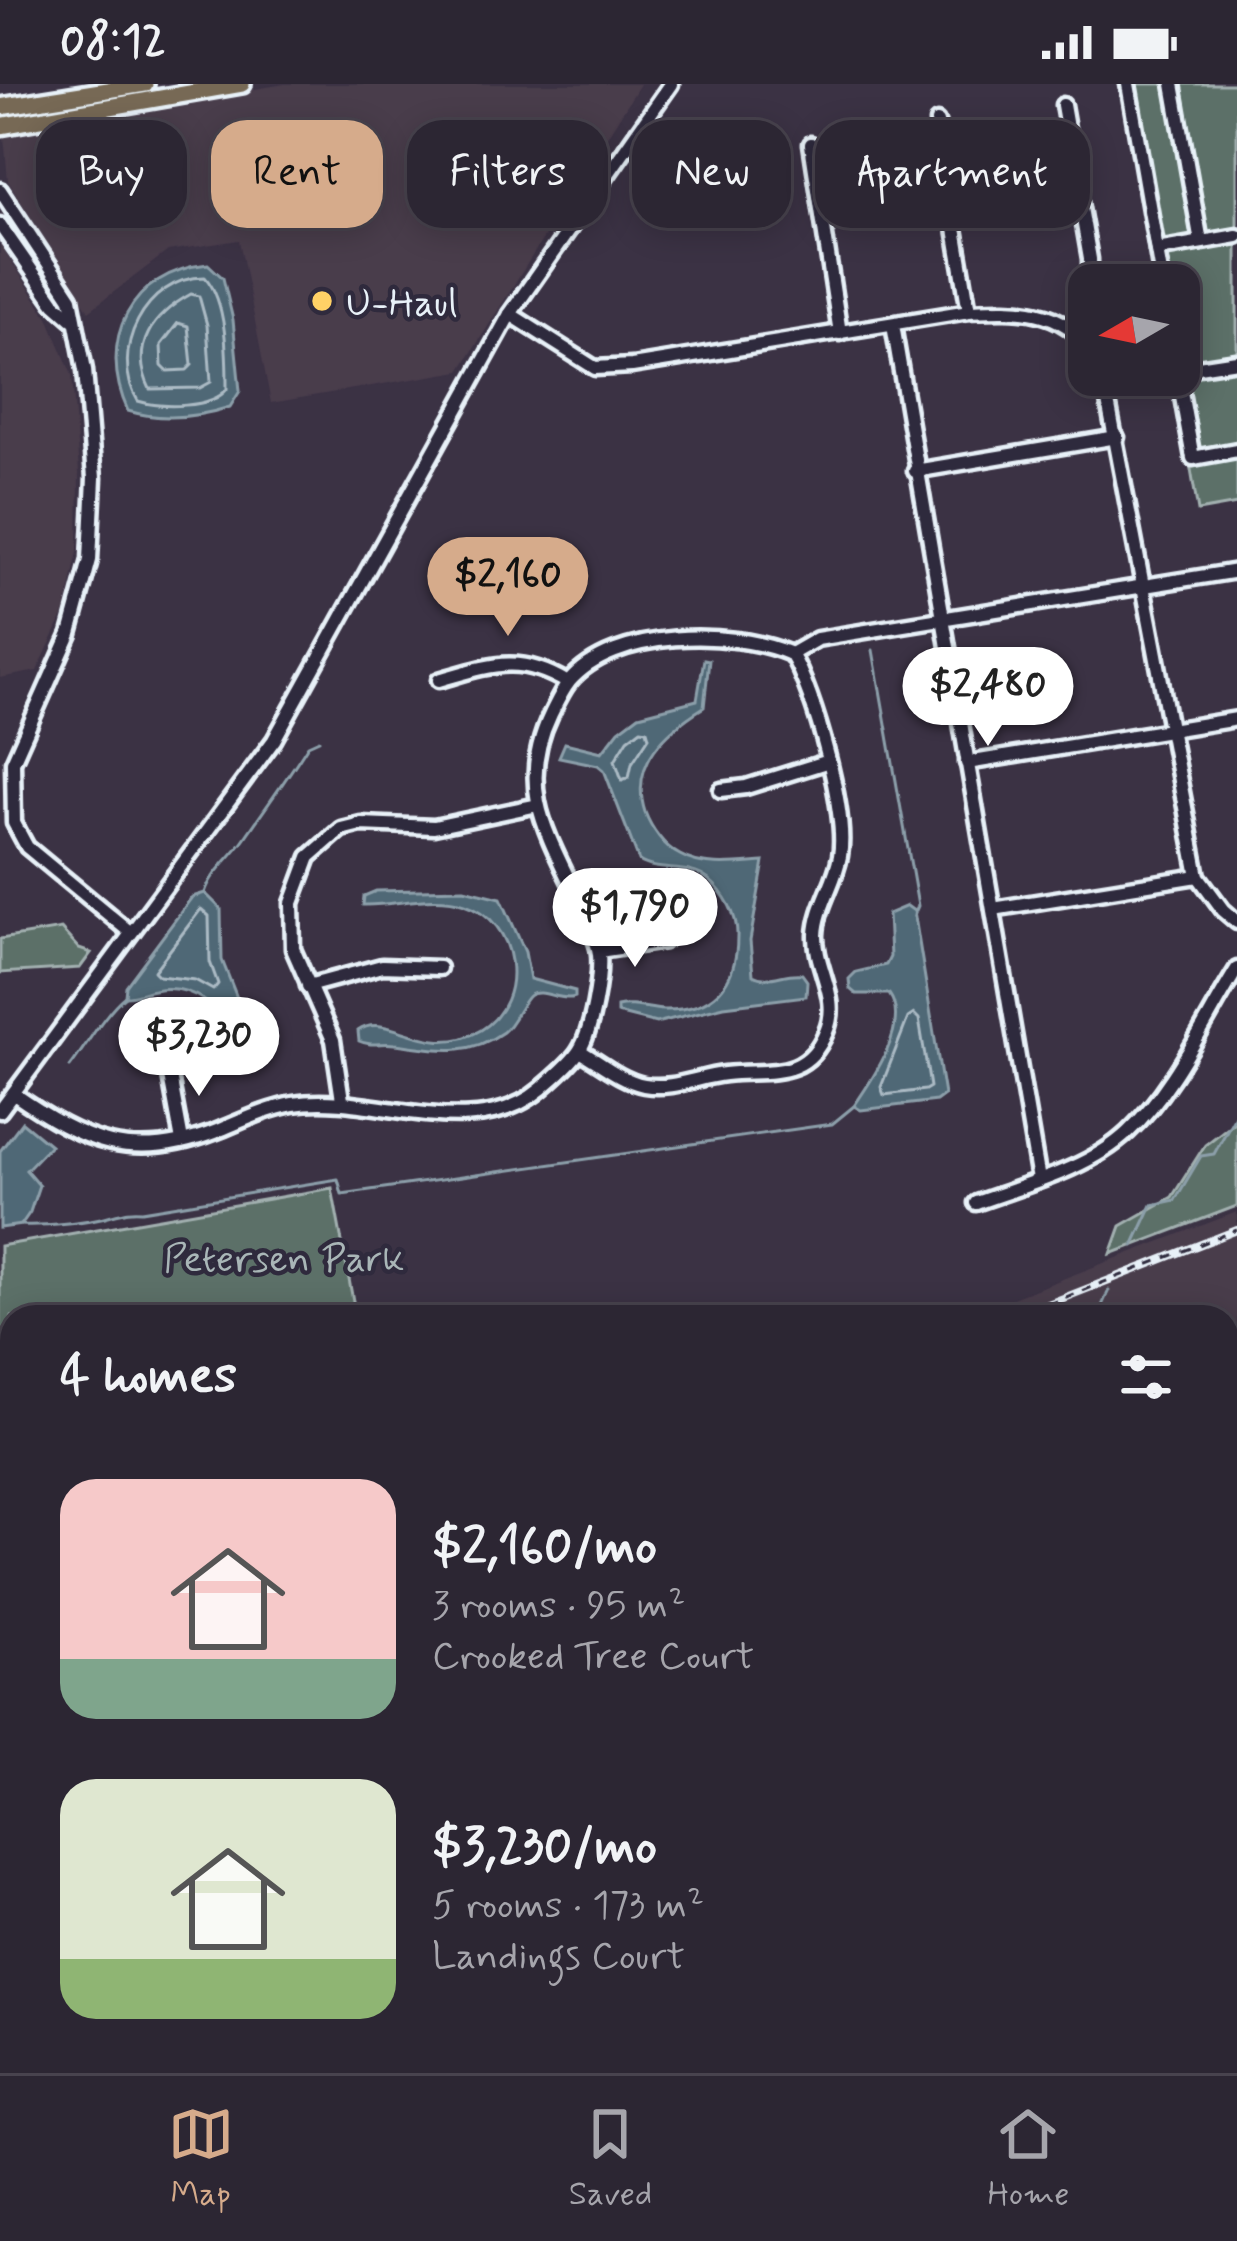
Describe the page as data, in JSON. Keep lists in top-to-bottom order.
{
  "parks": ["Petersen Park"],
  "places": ["U-Haul"],
  "north": "left",
  "page": {
    "status": "08:12",
    "chip": [
      "Buy",
      "Rent",
      "Filters",
      "New",
      "Apartment"
    ],
    "price": [
      "$2,160",
      "$2,480",
      "$1,790",
      "$3,230"
    ],
    "heading": "4 homes",
    "list": [
      {
        "name": "$2,160/mo",
        "note": "3 rooms · 95 m² · Crooked Tree Court"
      },
      {
        "name": "$3,230/mo",
        "note": "5 rooms · 173 m² · Landings Court"
      }
    ],
    "tabs": ["Map", "Saved", "Home"]
  }
}
